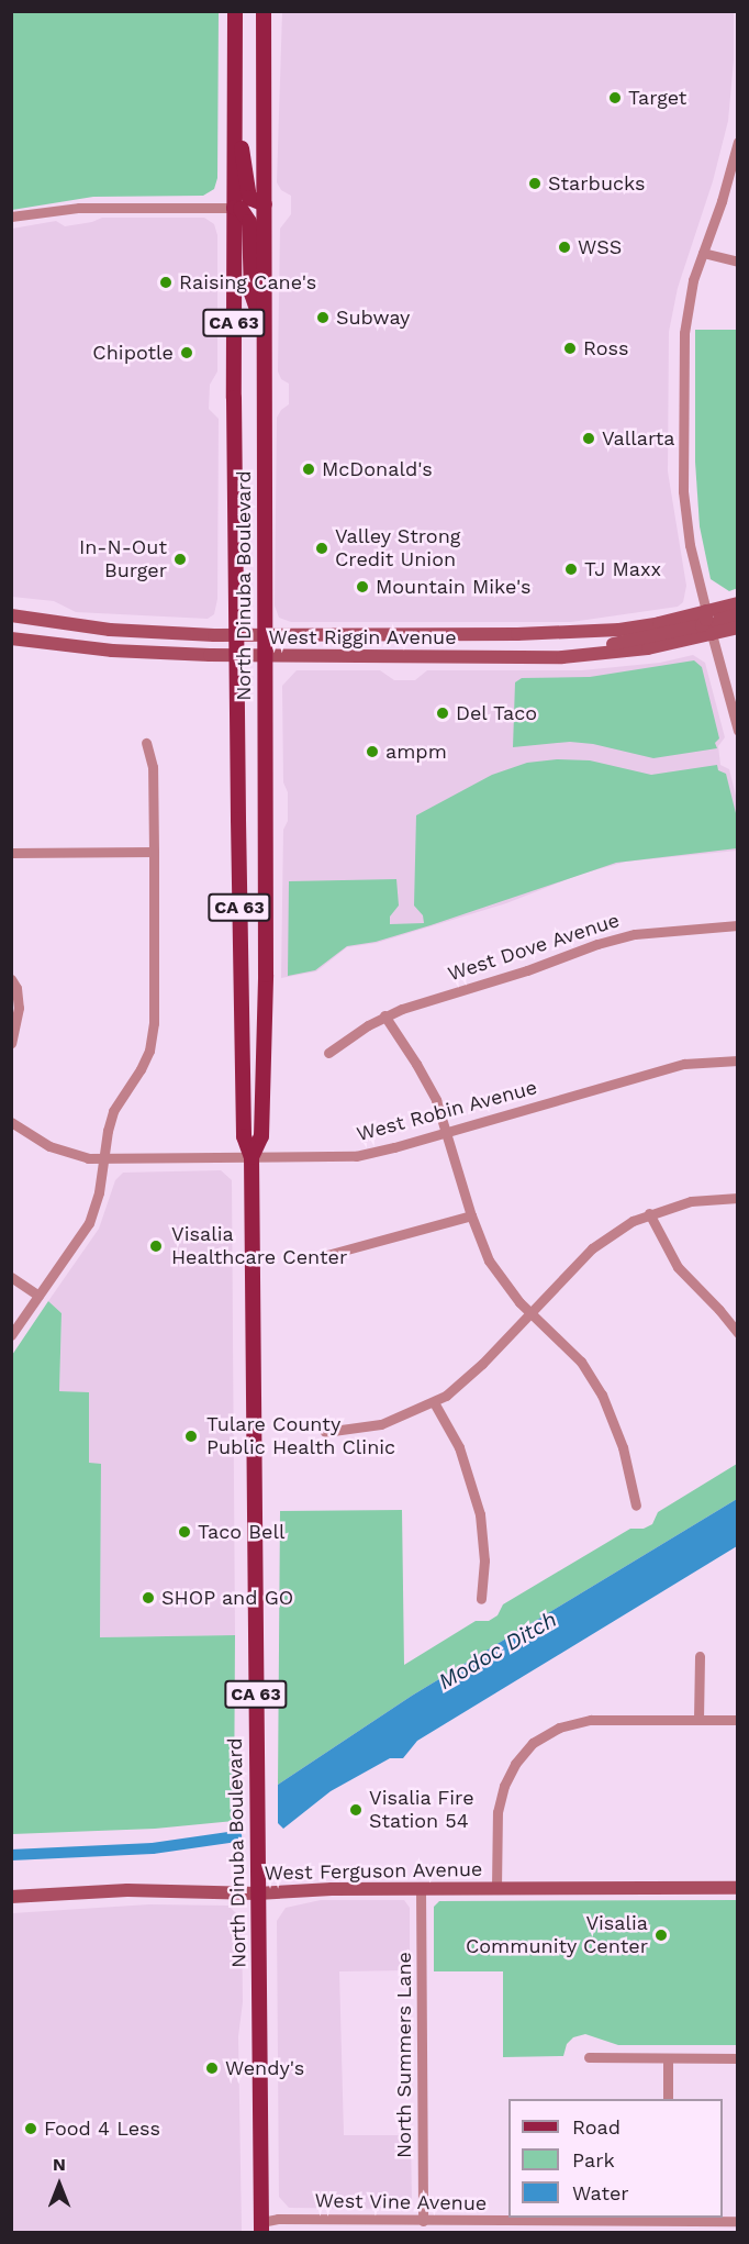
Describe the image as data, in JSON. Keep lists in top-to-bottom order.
{
  "streets": {
    "main road": [
      "CA 63",
      "North Dinuba Boulevard",
      "West Riggin Avenue",
      "West Ferguson Avenue"
    ],
    "street": [
      "West Dove Avenue",
      "West Robin Avenue",
      "North Summers Lane",
      "West Vine Avenue"
    ]
  },
  "crossings": [
    ["North Dinuba Boulevard", "West Riggin Avenue"],
    ["North Dinuba Boulevard", "West Robin Avenue"],
    ["North Dinuba Boulevard", "West Ferguson Avenue"],
    ["North Dinuba Boulevard", "West Vine Avenue"],
    ["West Ferguson Avenue", "North Summers Lane"],
    ["North Summers Lane", "West Vine Avenue"]
  ],
  "water": ["Modoc Ditch"],
  "places": [
    "Target",
    "Starbucks",
    "WSS",
    "Raising Cane's",
    "Subway",
    "Ross",
    "Chipotle",
    "Vallarta",
    "McDonald's",
    "Valley Strong Credit Union",
    "In-N-Out Burger",
    "TJ Maxx",
    "Mountain Mike's",
    "Del Taco",
    "ampm",
    "Visalia Healthcare Center",
    "Tulare County Public Health Clinic",
    "Taco Bell",
    "SHOP and GO",
    "Visalia Fire Station 54",
    "Visalia Community Center",
    "Wendy's",
    "Food 4 Less"
  ],
  "legend": ["Road", "Park", "Water"],
  "north": "top"
}
